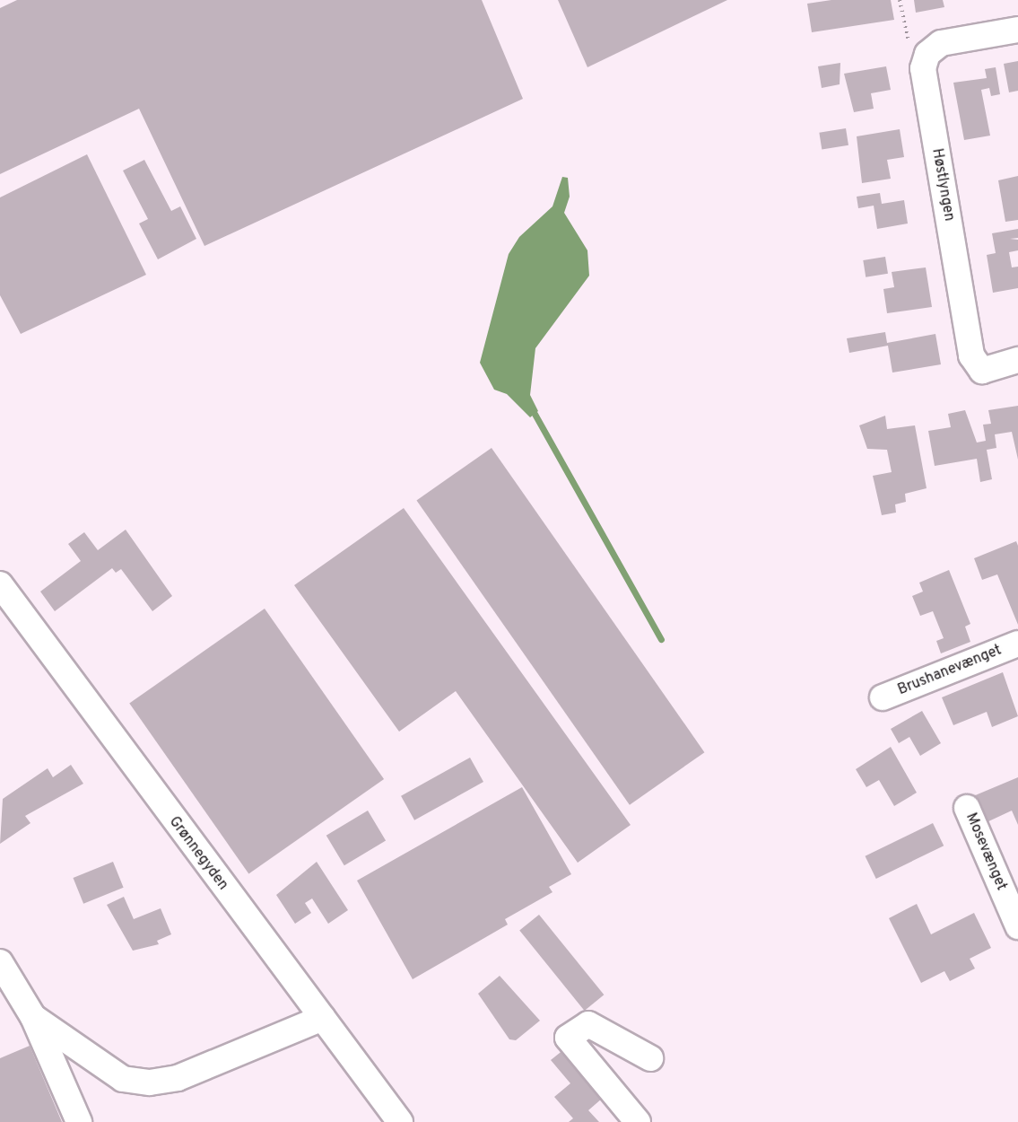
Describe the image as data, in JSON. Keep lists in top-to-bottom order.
{
  "streets": {
    "street": [
      "Høstlyngen",
      "Brushanevænget",
      "Mosevænget",
      "Grønnegyden"
    ]
  }
}
